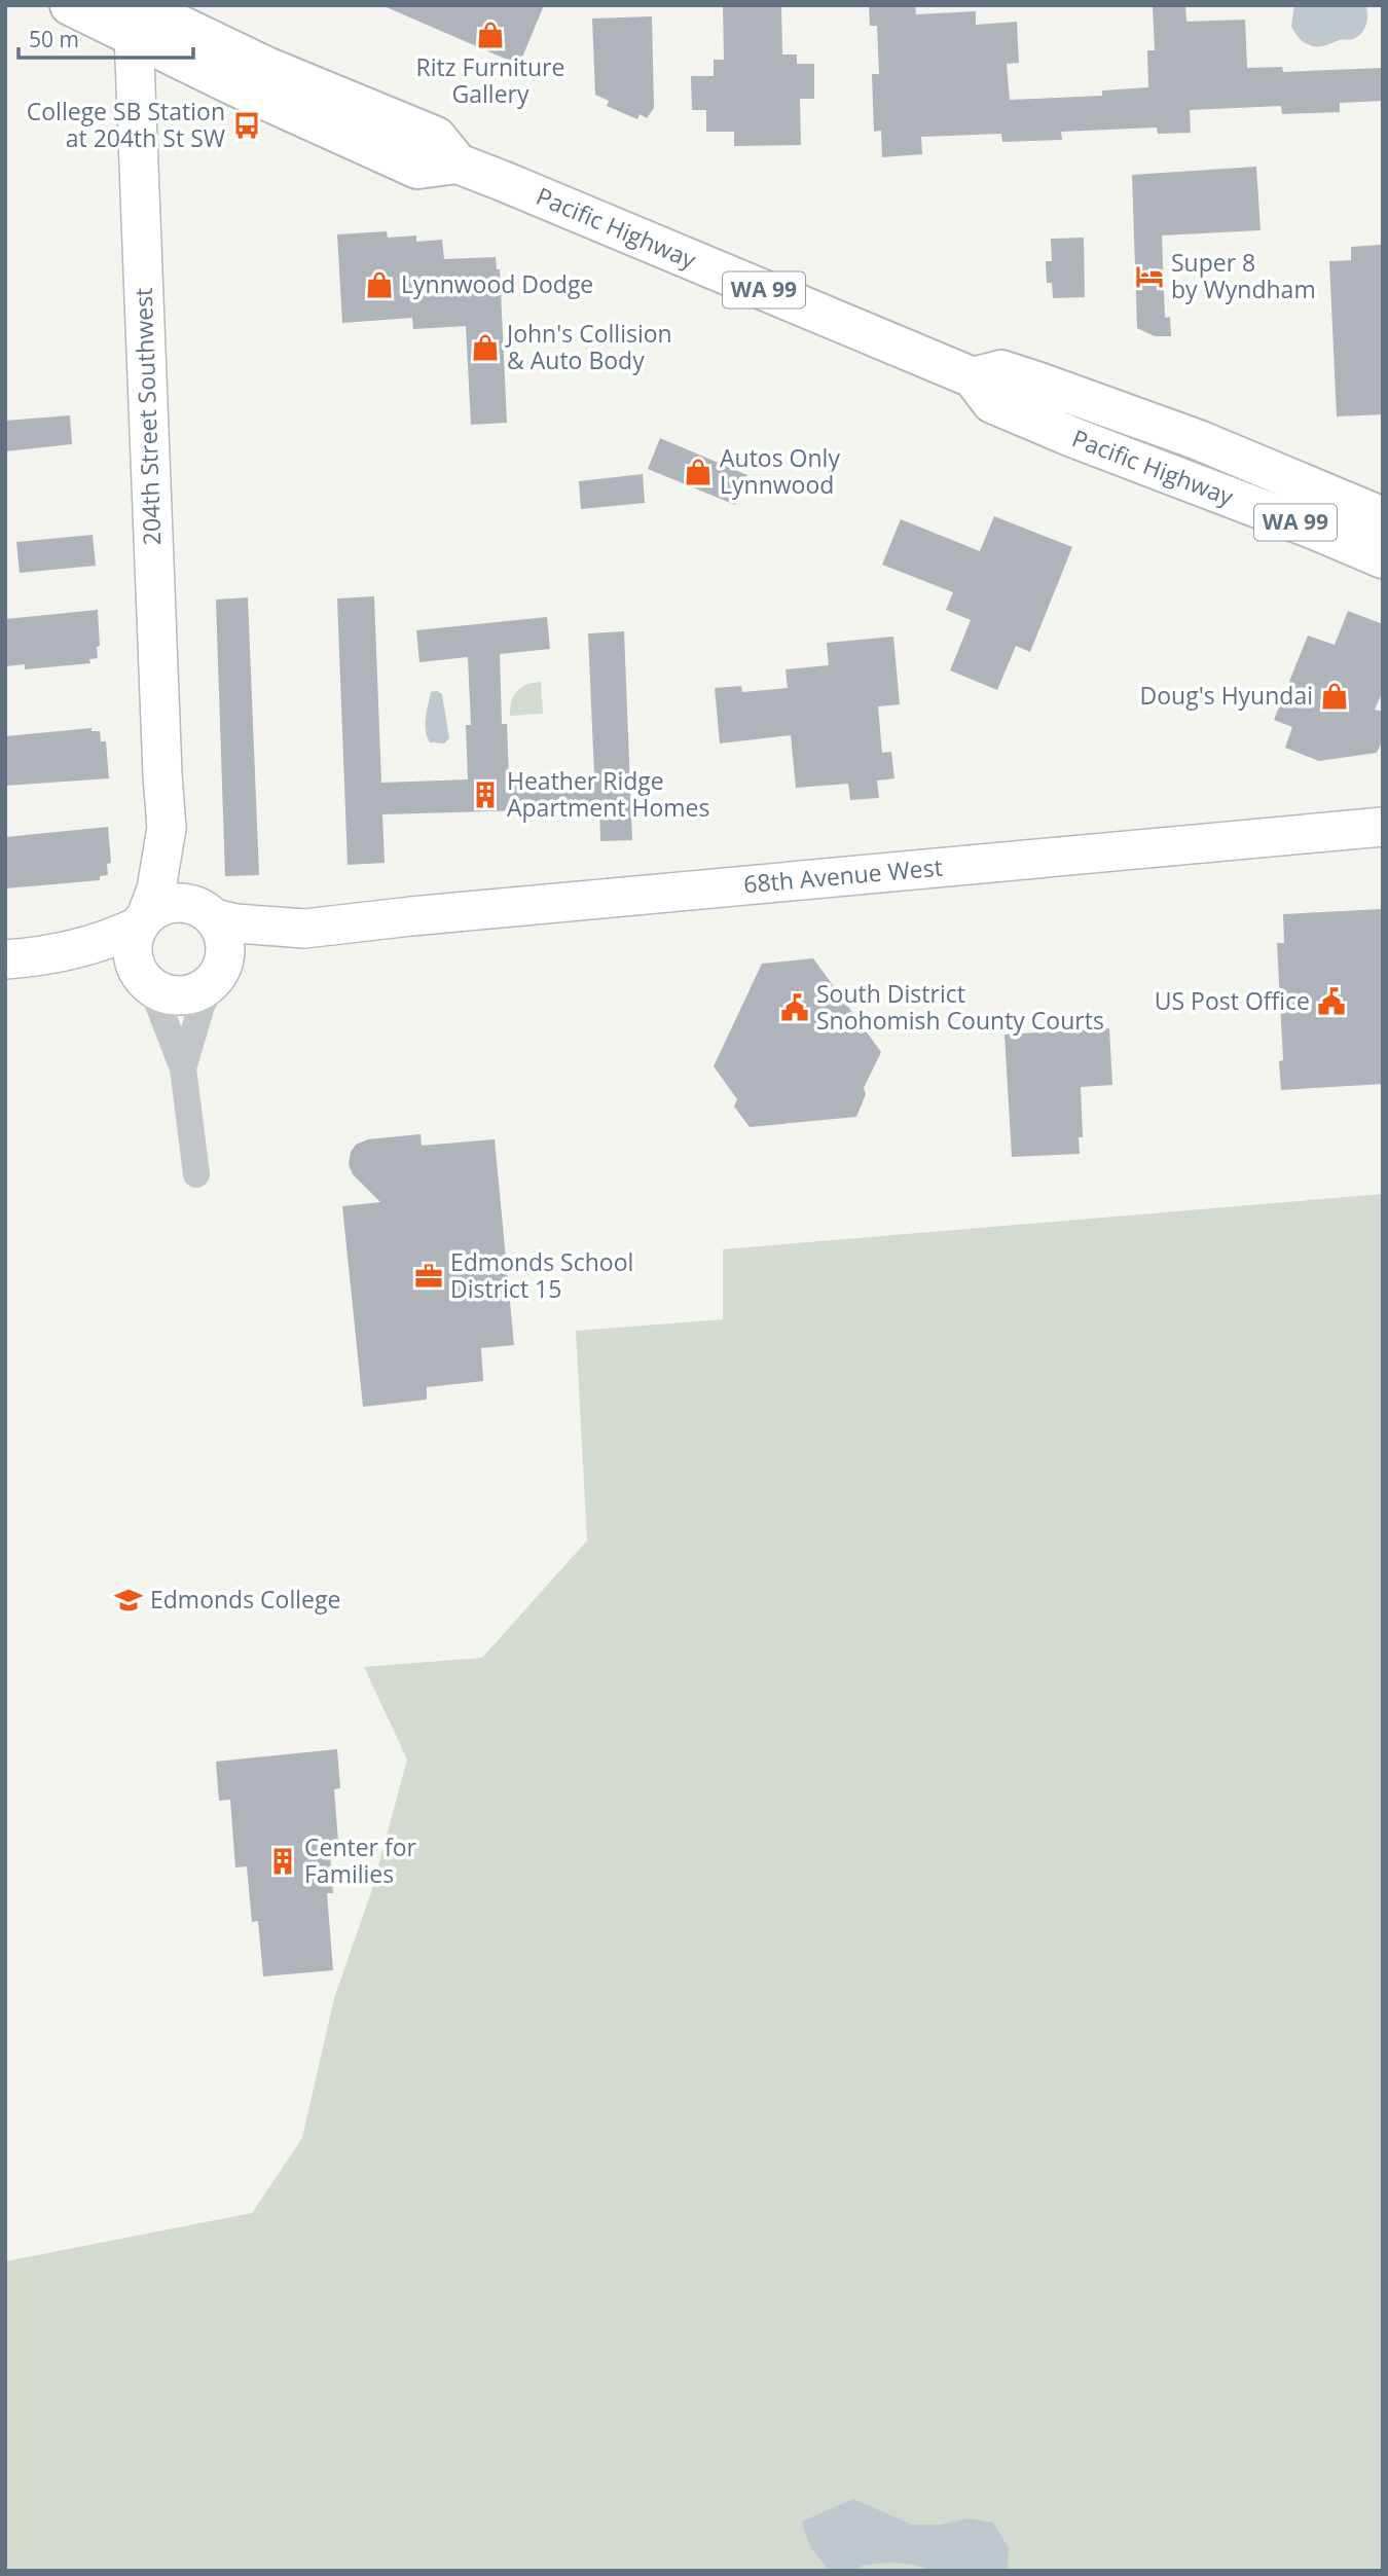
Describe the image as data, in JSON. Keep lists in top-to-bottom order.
{
  "streets": {
    "highway": ["Pacific Highway", "WA 99"],
    "street": ["204th Street Southwest", "68th Avenue West"]
  },
  "crossings": [
    ["Pacific Highway", "204th Street Southwest"],
    ["204th Street Southwest", "68th Avenue West"]
  ],
  "places": {
    "shop": [
      "Ritz Furniture Gallery",
      "Lynnwood Dodge",
      "John's Collision & Auto Body",
      "Autos Only Lynnwood",
      "Doug's Hyundai"
    ],
    "bus stop": ["College SB Station at 204th St SW"],
    "hotel": ["Super 8 by Wyndham"],
    "building": ["Heather Ridge Apartment Homes", "Center for Families"],
    "public building": ["US Post Office", "South District Snohomish County Courts"],
    "office": ["Edmonds School District 15"],
    "school or university": ["Edmonds College"]
  },
  "scale_bar": "50 m"
}
